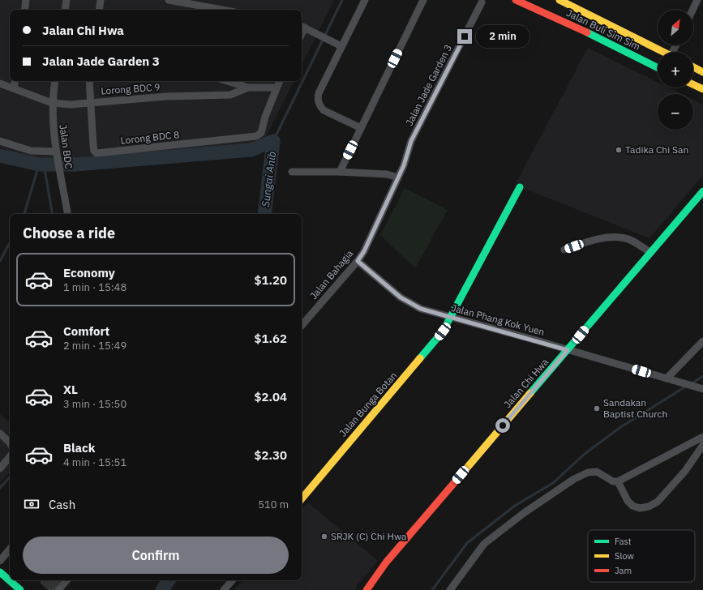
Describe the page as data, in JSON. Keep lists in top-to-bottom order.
{
  "streets": {
    "main road": ["Jalan Buli Sim Sim", "Jalan Chi Hwa", "Jalan Bunga Botan"],
    "street": [
      "Jalan Jade Garden 3",
      "Lorong BDC 9",
      "Lorong BDC 8",
      "Jalan BDC",
      "Jalan Bahagia",
      "Jalan Phang Kok Yuen"
    ]
  },
  "crossings": [
    ["Jalan Jade Garden 3", "Jalan Bahagia"],
    ["Lorong BDC 9", "Lorong BDC 8"],
    ["Lorong BDC 9", "Jalan BDC"],
    ["Jalan Bahagia", "Jalan Phang Kok Yuen"],
    ["Jalan Phang Kok Yuen", "Jalan Chi Hwa"],
    ["Jalan Phang Kok Yuen", "Jalan Bunga Botan"]
  ],
  "water": ["Sungai Anib"],
  "places": ["Tadika Chi San", "Sandakan Baptist Church", "SRJK (C) Chi Hwa"],
  "legend": ["Fast", "Slow", "Jam"],
  "north": "top right",
  "page": {
    "map_buttons": ["+", "−"],
    "banner": ["Jalan Chi Hwa", "Jalan Jade Garden 3"],
    "bubble": "2 min",
    "heading": "Choose a ride",
    "list": [
      {
        "name": "Economy",
        "note": "1 min · 15:48",
        "value": "$1.20"
      },
      {
        "name": "Comfort",
        "note": "2 min · 15:49",
        "value": "$1.62"
      },
      {
        "name": "XL",
        "note": "3 min · 15:50",
        "value": "$2.04"
      },
      {
        "name": "Black",
        "note": "4 min · 15:51",
        "value": "$2.30"
      }
    ],
    "pay": ["Cash", "510 m"],
    "buttons": "Confirm"
  }
}
